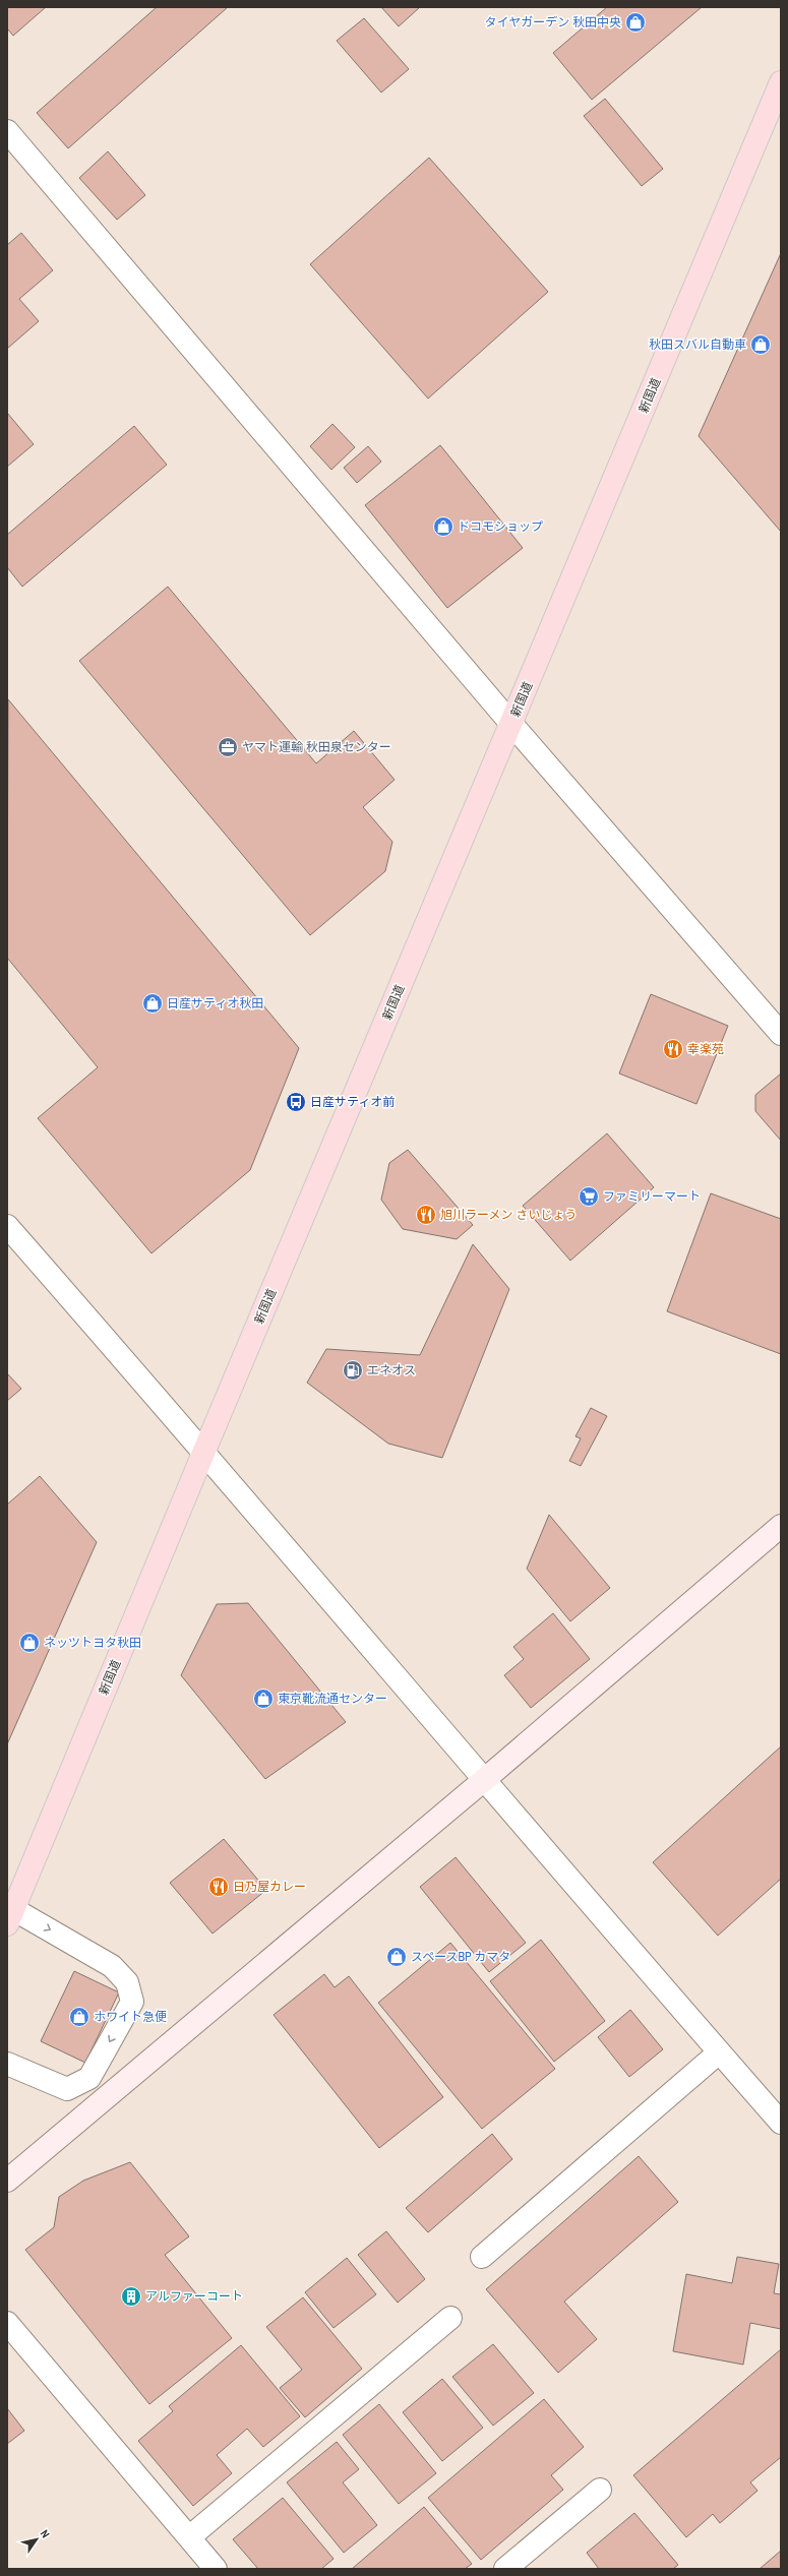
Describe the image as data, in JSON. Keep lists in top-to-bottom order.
{
  "streets": {
    "main road": ["新国道"]
  },
  "places": {
    "shop": [
      "タイヤガーデン 秋田中央",
      "秋田スバル自動車",
      "ドコモショップ",
      "日産サティオ秋田",
      "ネッツトヨタ秋田",
      "東京靴流通センター",
      "スペースBP カマタ",
      "ホワイト急便"
    ],
    "office": ["ヤマト運輸 秋田泉センター"],
    "restaurant": ["幸楽苑", "旭川ラーメン さいじょう", "日乃屋カレー"],
    "bus stop": ["日産サティオ前"],
    "supermarket": ["ファミリーマート"],
    "fuel station": ["エネオス"],
    "building": ["アルファーコート"]
  },
  "north": "top right"
}
